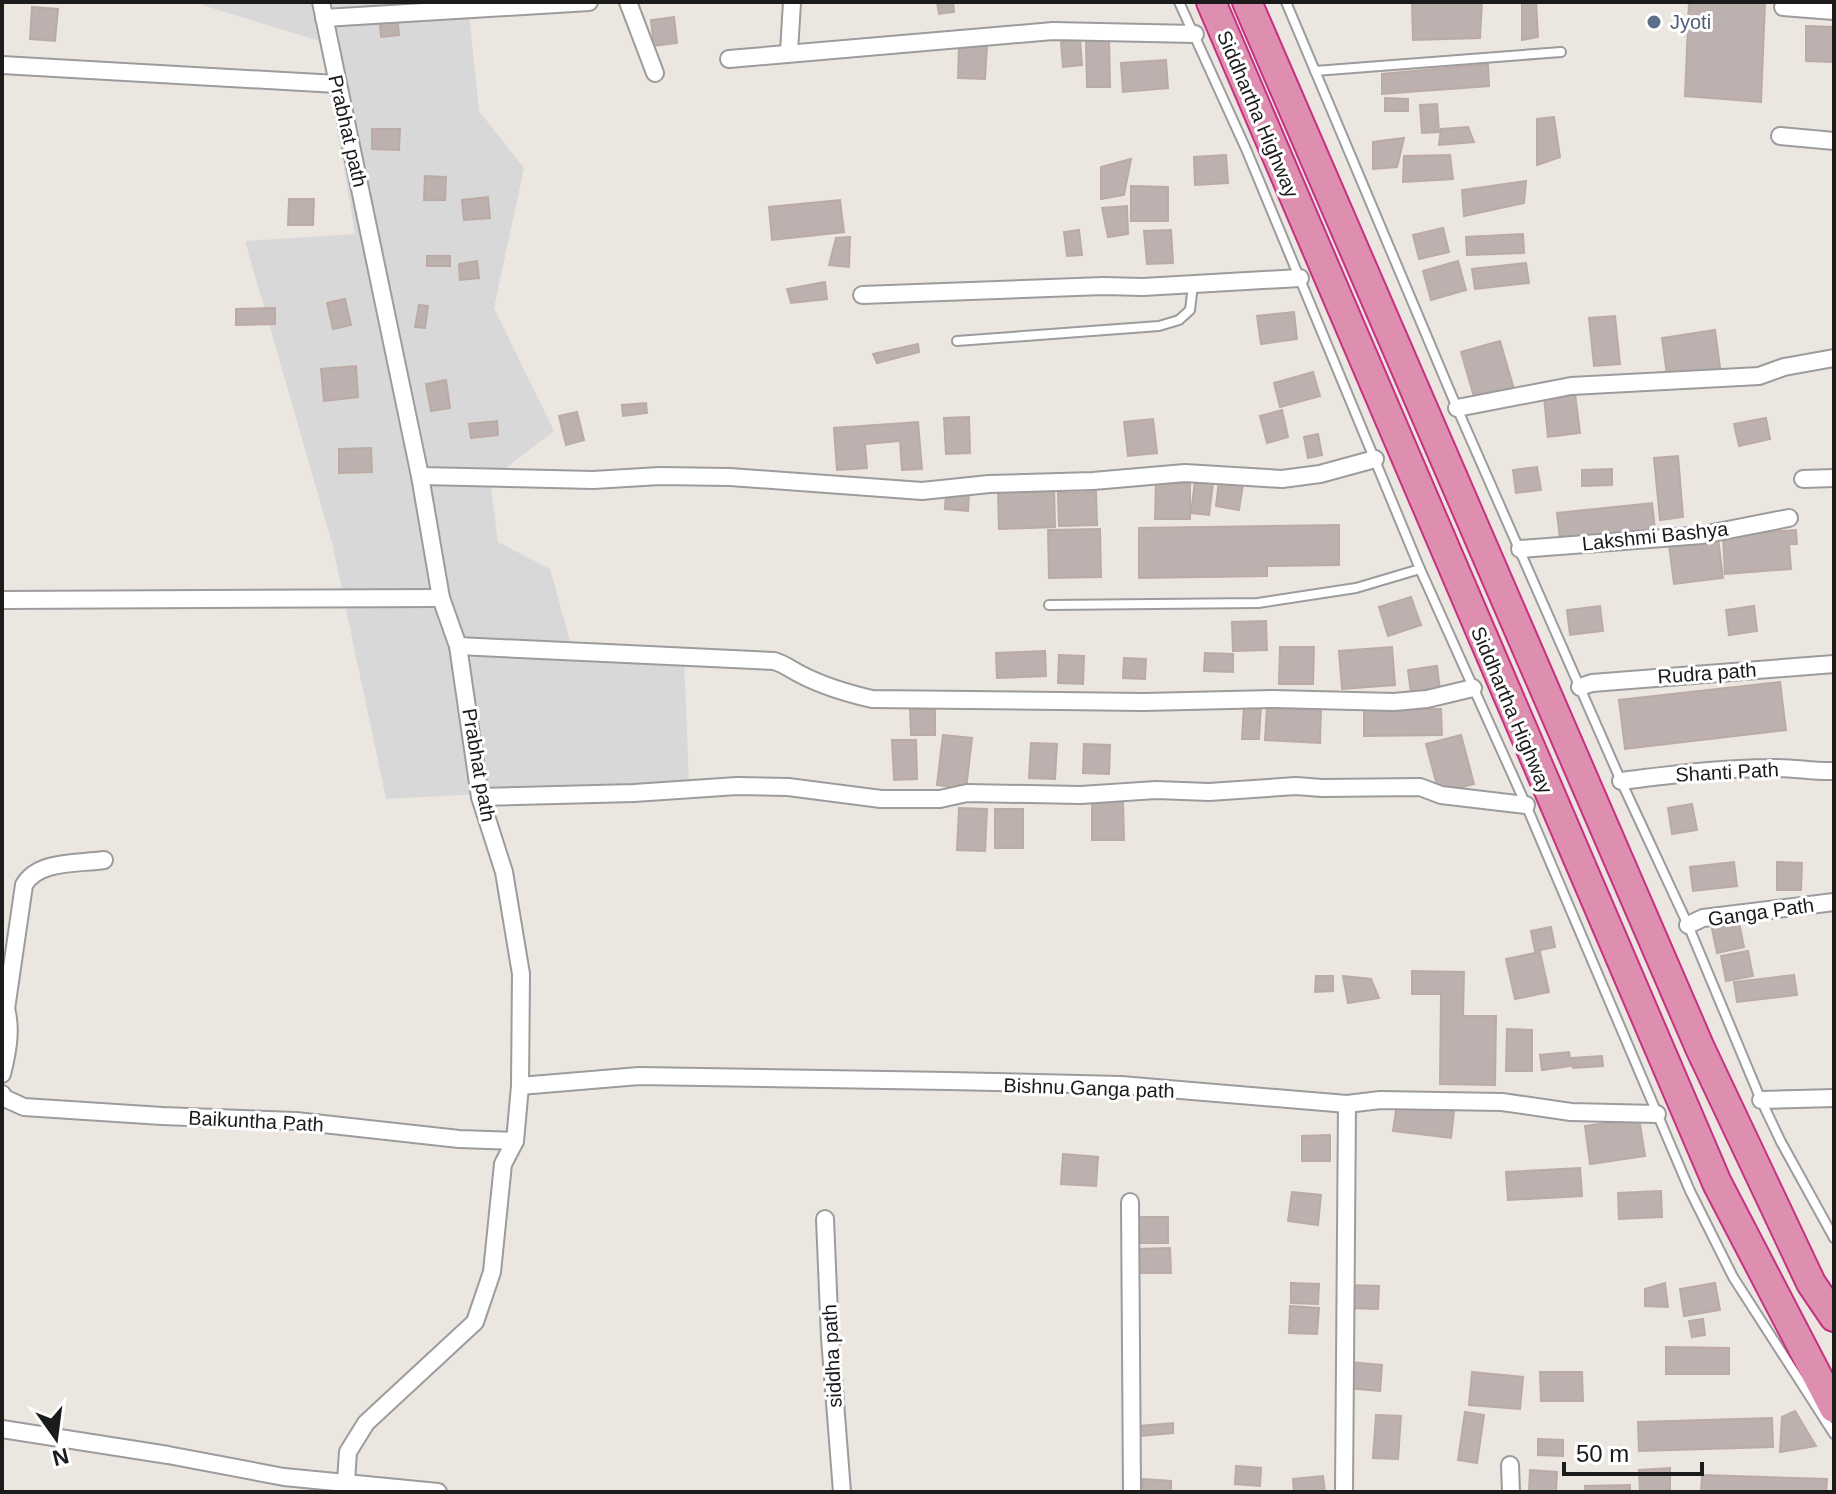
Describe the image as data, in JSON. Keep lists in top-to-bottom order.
{
  "streets": {
    "highway": ["Siddhartha Highway"],
    "street": [
      "Prabhat path",
      "Lakshmi Bashya",
      "Rudra path",
      "Shanti Path",
      "Ganga Path",
      "Bishnu Ganga path",
      "Baikuntha Path",
      "siddha path"
    ]
  },
  "crossings": [
    ["Prabhat path", "Bishnu Ganga path"],
    ["Prabhat path", "Baikuntha Path"]
  ],
  "places": ["Jyoti"],
  "scale_bar": "50 m",
  "north": "bottom"
}
